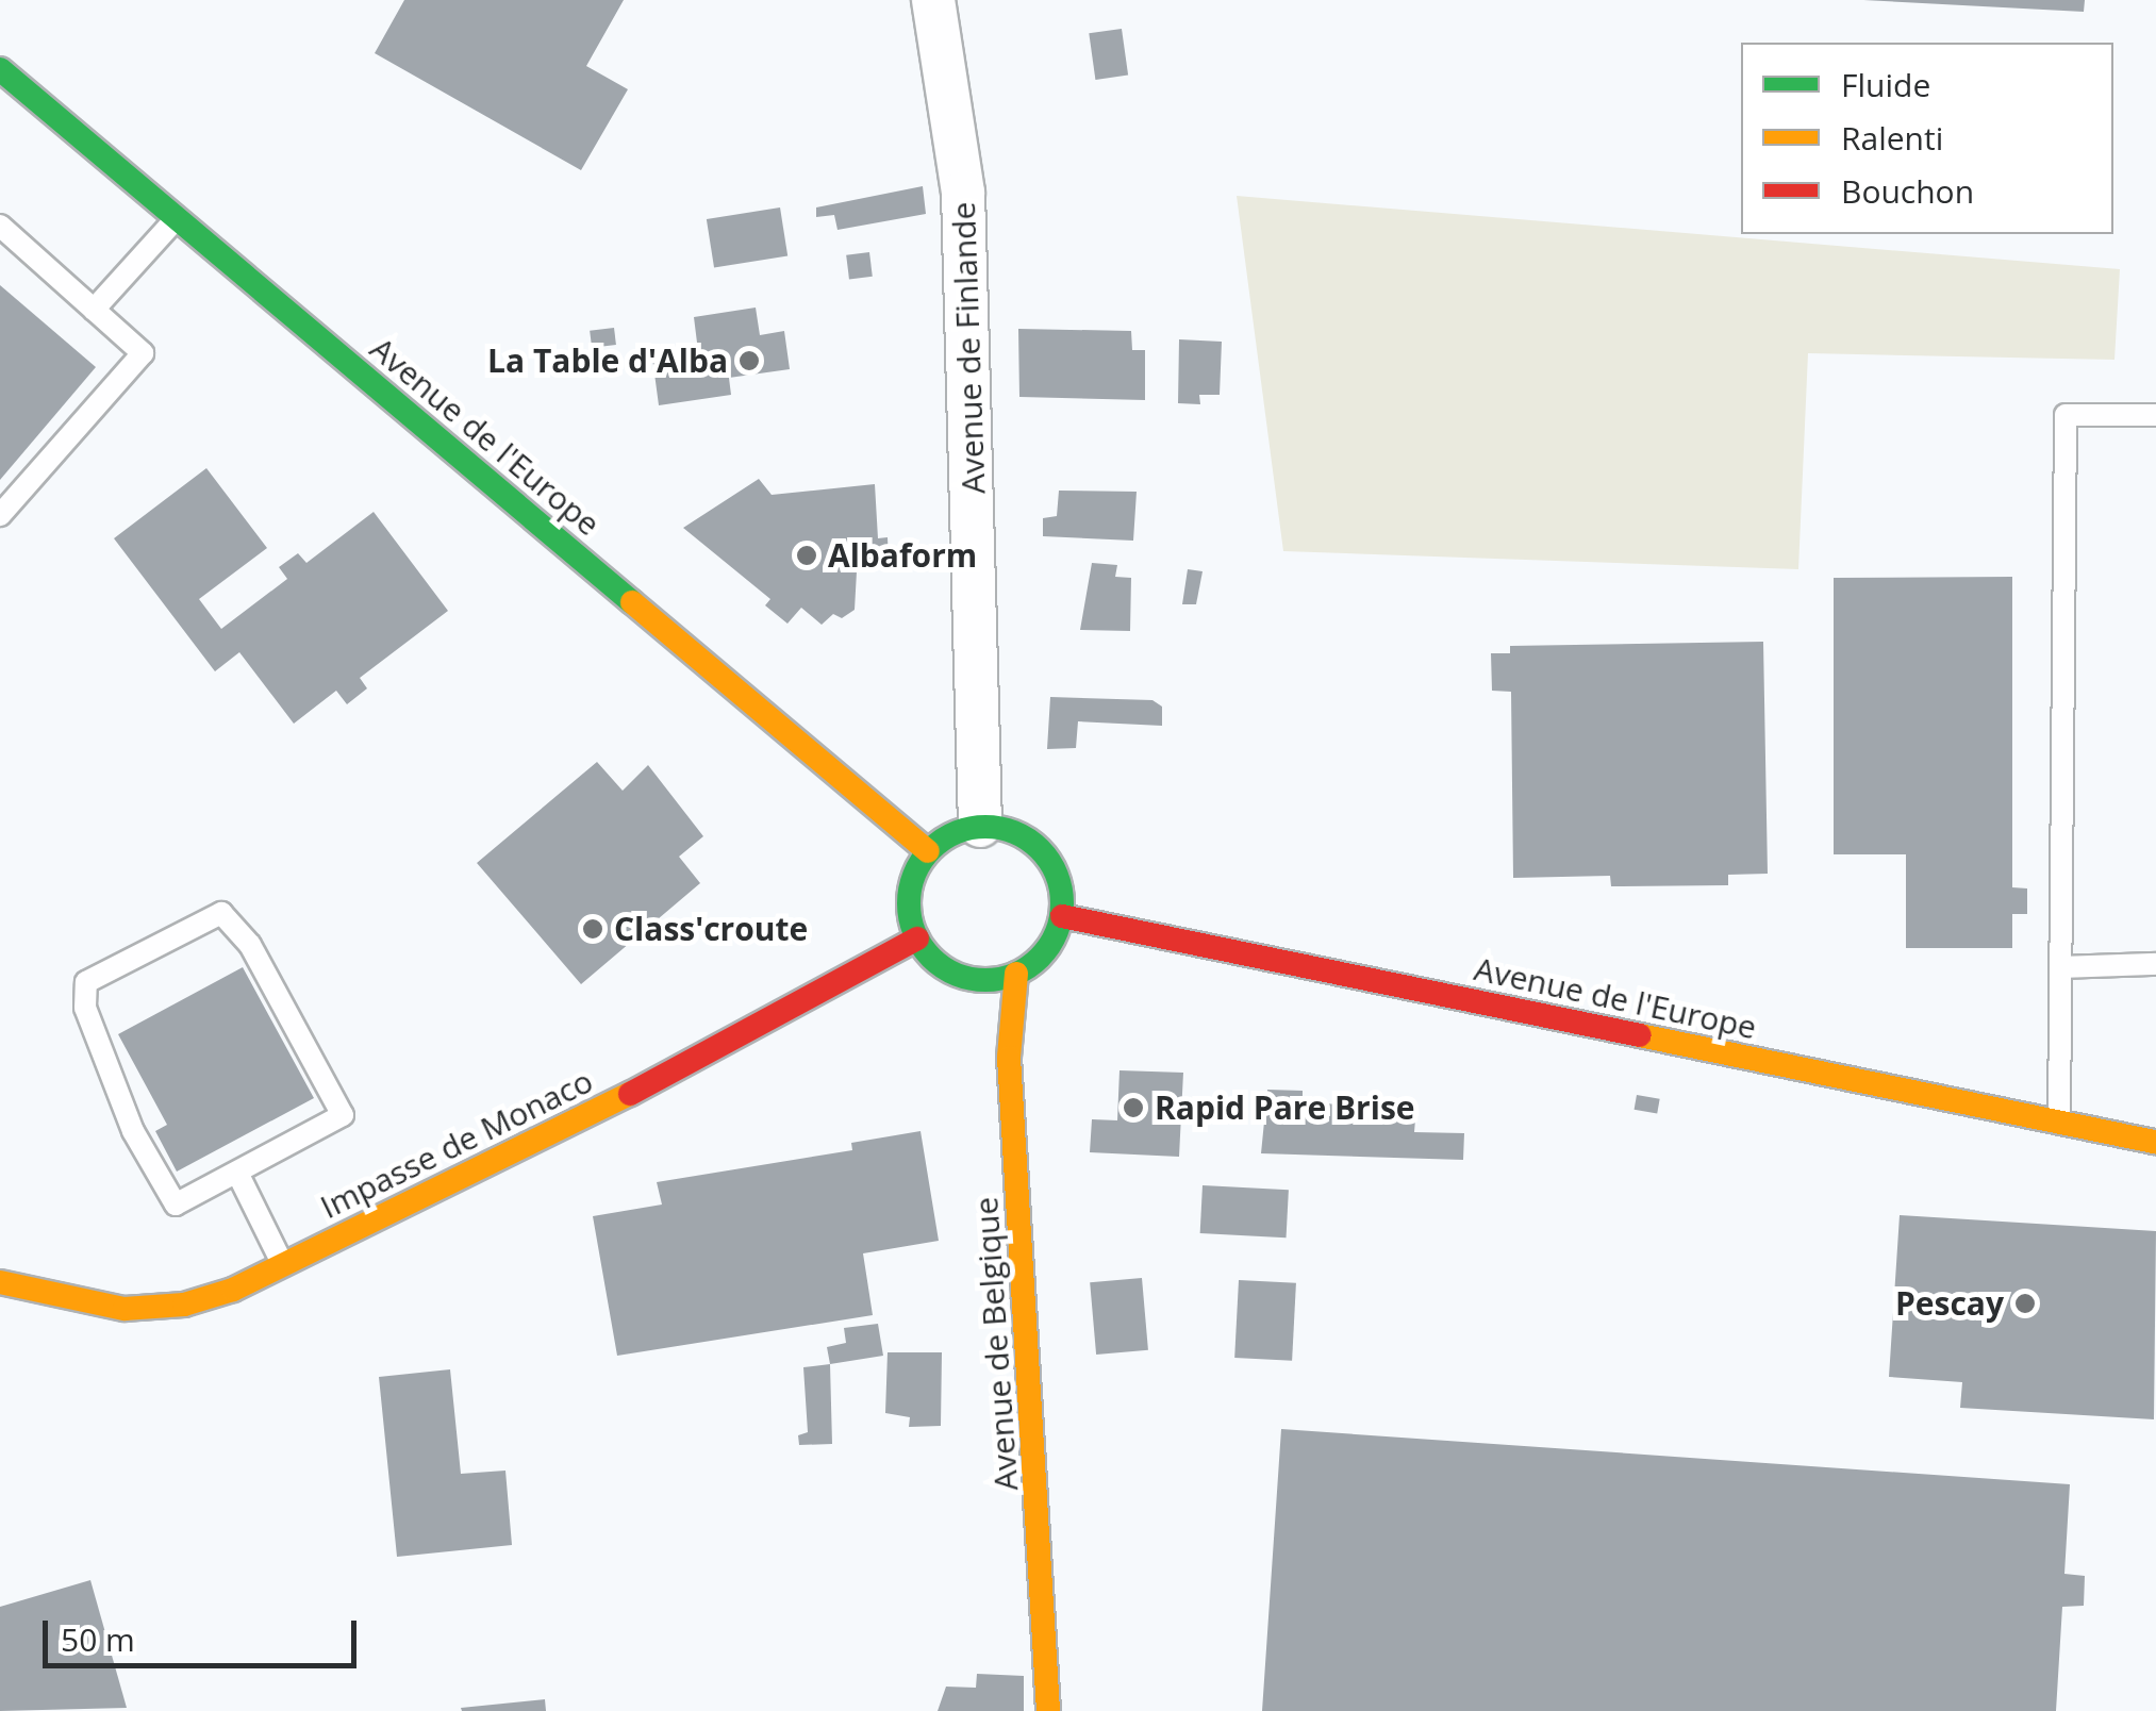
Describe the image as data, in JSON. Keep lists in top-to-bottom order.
{
  "streets": {
    "street": [
      "Avenue de Finlande",
      "Avenue de l'Europe",
      "Impasse de Monaco",
      "Avenue de Belgique"
    ]
  },
  "crossings": [
    ["Avenue de Finlande", "Avenue de l'Europe"],
    ["Avenue de Finlande", "Impasse de Monaco"],
    ["Avenue de Finlande", "Avenue de Belgique"],
    ["Avenue de l'Europe", "Impasse de Monaco"],
    ["Avenue de l'Europe", "Avenue de Belgique"],
    ["Impasse de Monaco", "Avenue de Belgique"]
  ],
  "places": [
    "La Table d'Alba",
    "Albaform",
    "Class'croute",
    "Rapid Pare Brise",
    "Pescay"
  ],
  "legend": ["Fluide", "Ralenti", "Bouchon"],
  "scale_bar": "50 m"
}
